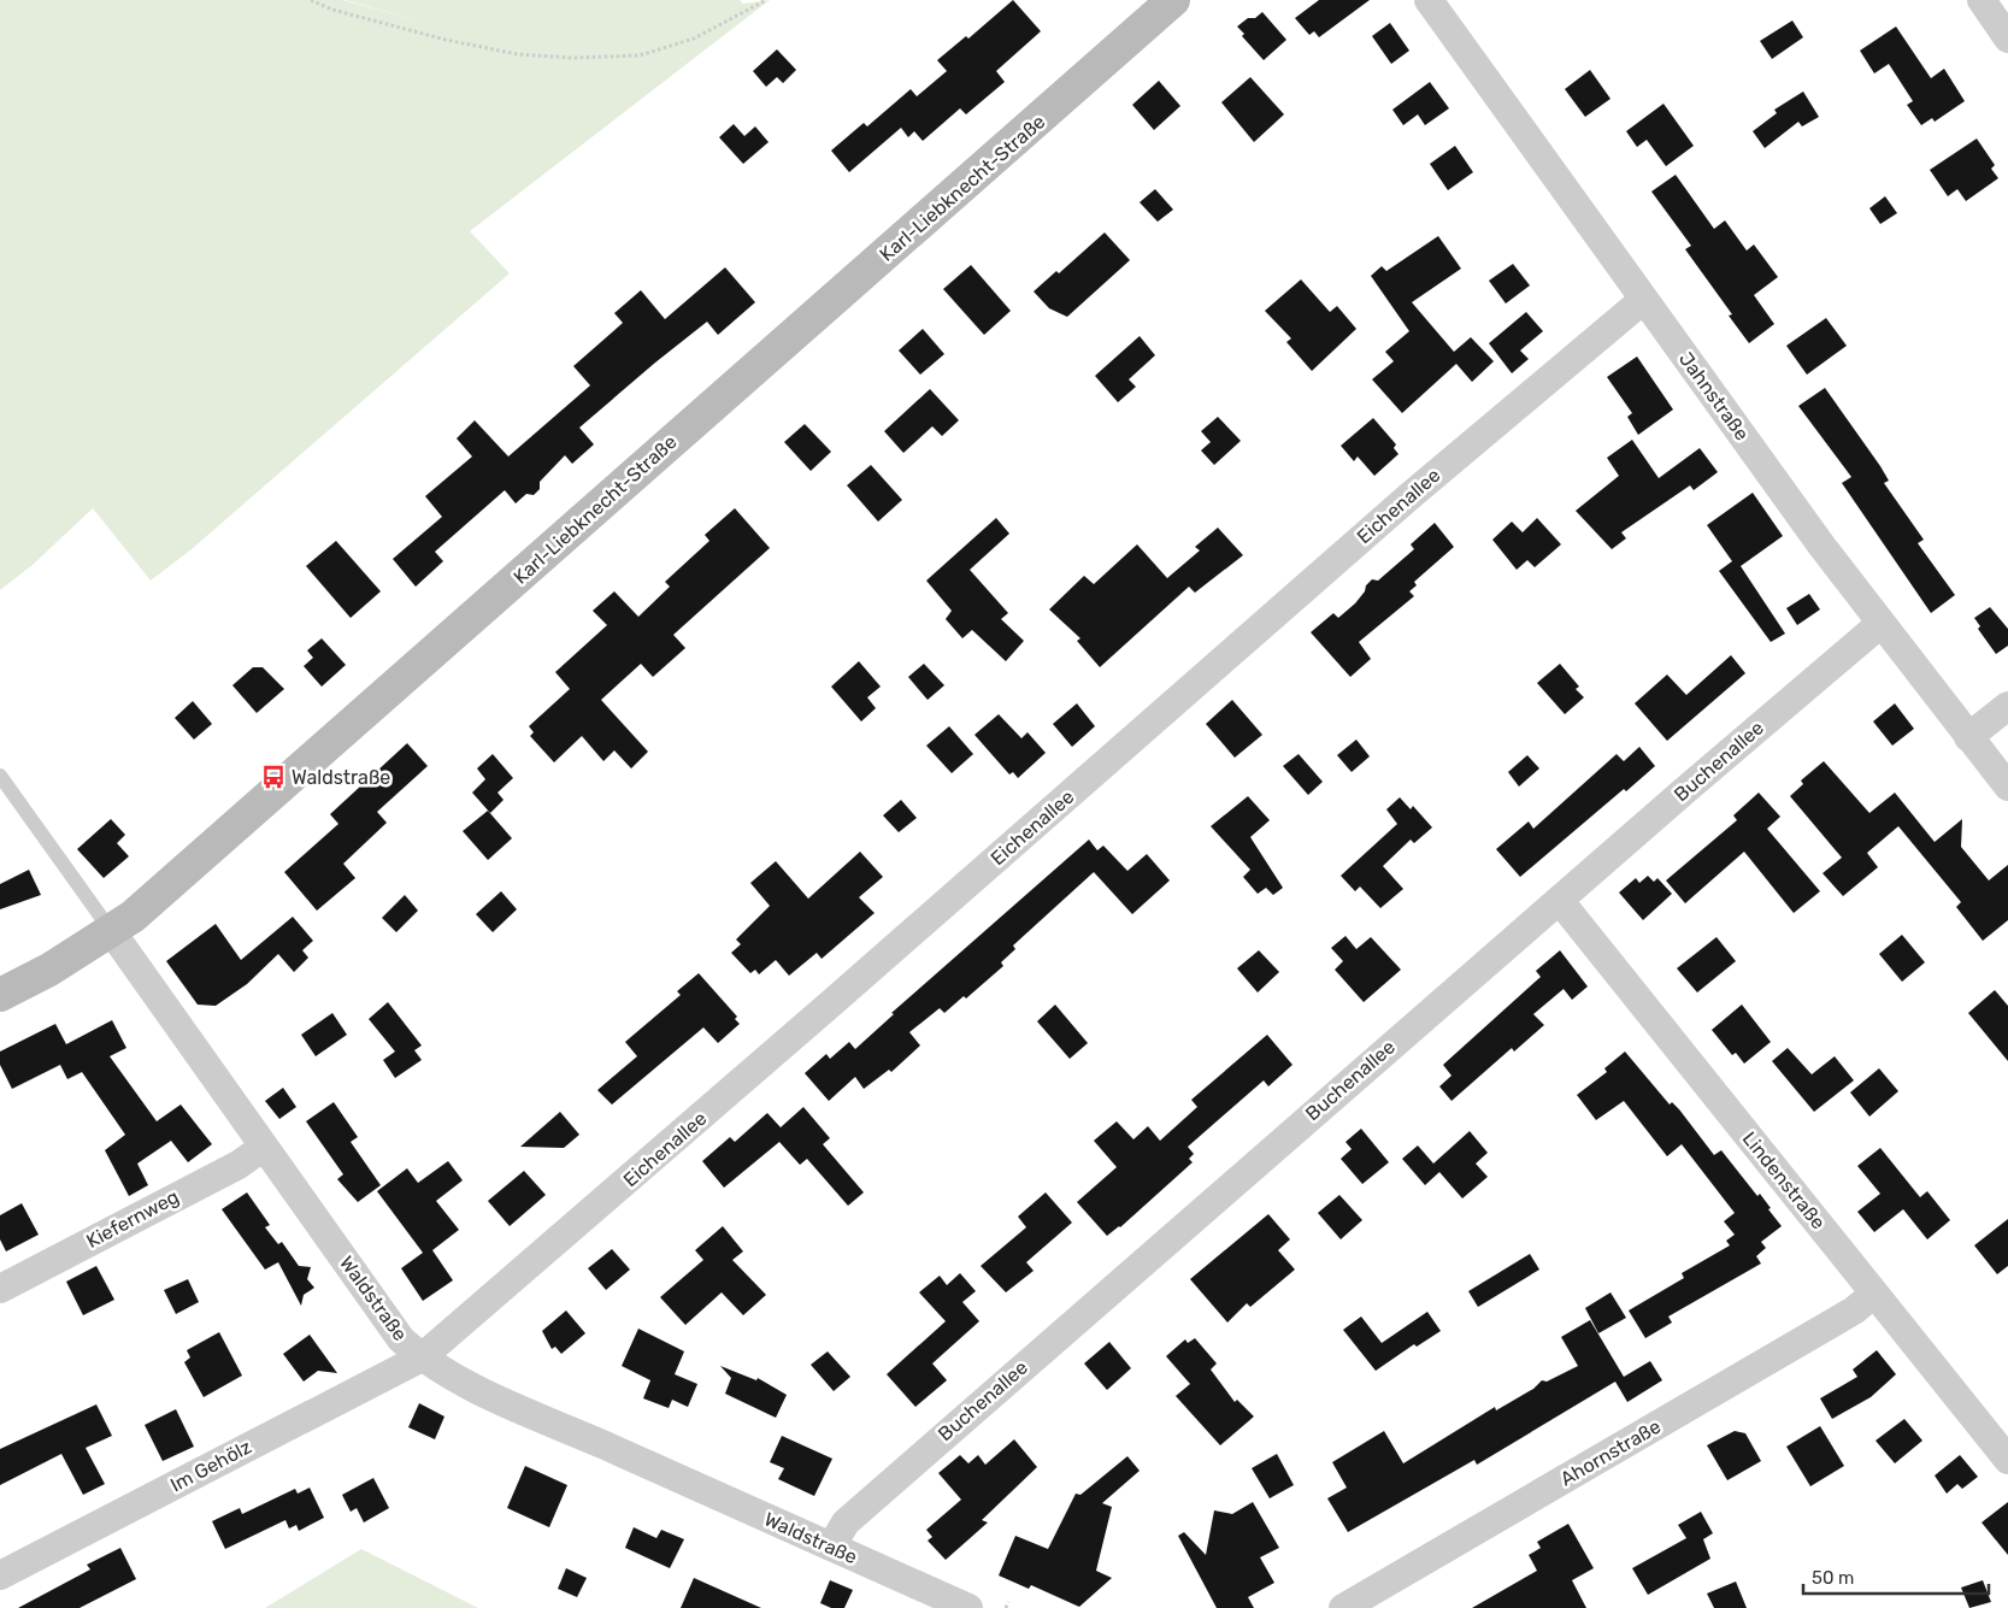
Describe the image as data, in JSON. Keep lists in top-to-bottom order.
{
  "streets": {
    "street": [
      "Karl-Liebknecht-Straße",
      "Jahnstraße",
      "Eichenallee",
      "Buchenallee",
      "Lindenstraße",
      "Kiefernweg",
      "Waldstraße",
      "Ahornstraße",
      "Im Gehölz"
    ]
  },
  "crossings": [
    ["Karl-Liebknecht-Straße", "Waldstraße"],
    ["Jahnstraße", "Eichenallee"],
    ["Jahnstraße", "Buchenallee"],
    ["Eichenallee", "Waldstraße"],
    ["Eichenallee", "Im Gehölz"],
    ["Buchenallee", "Lindenstraße"],
    ["Buchenallee", "Waldstraße"],
    ["Lindenstraße", "Ahornstraße"],
    ["Kiefernweg", "Waldstraße"],
    ["Waldstraße", "Im Gehölz"]
  ],
  "places": {
    "bus stop": ["Waldstraße"]
  },
  "scale_bar": "50 m"
}
